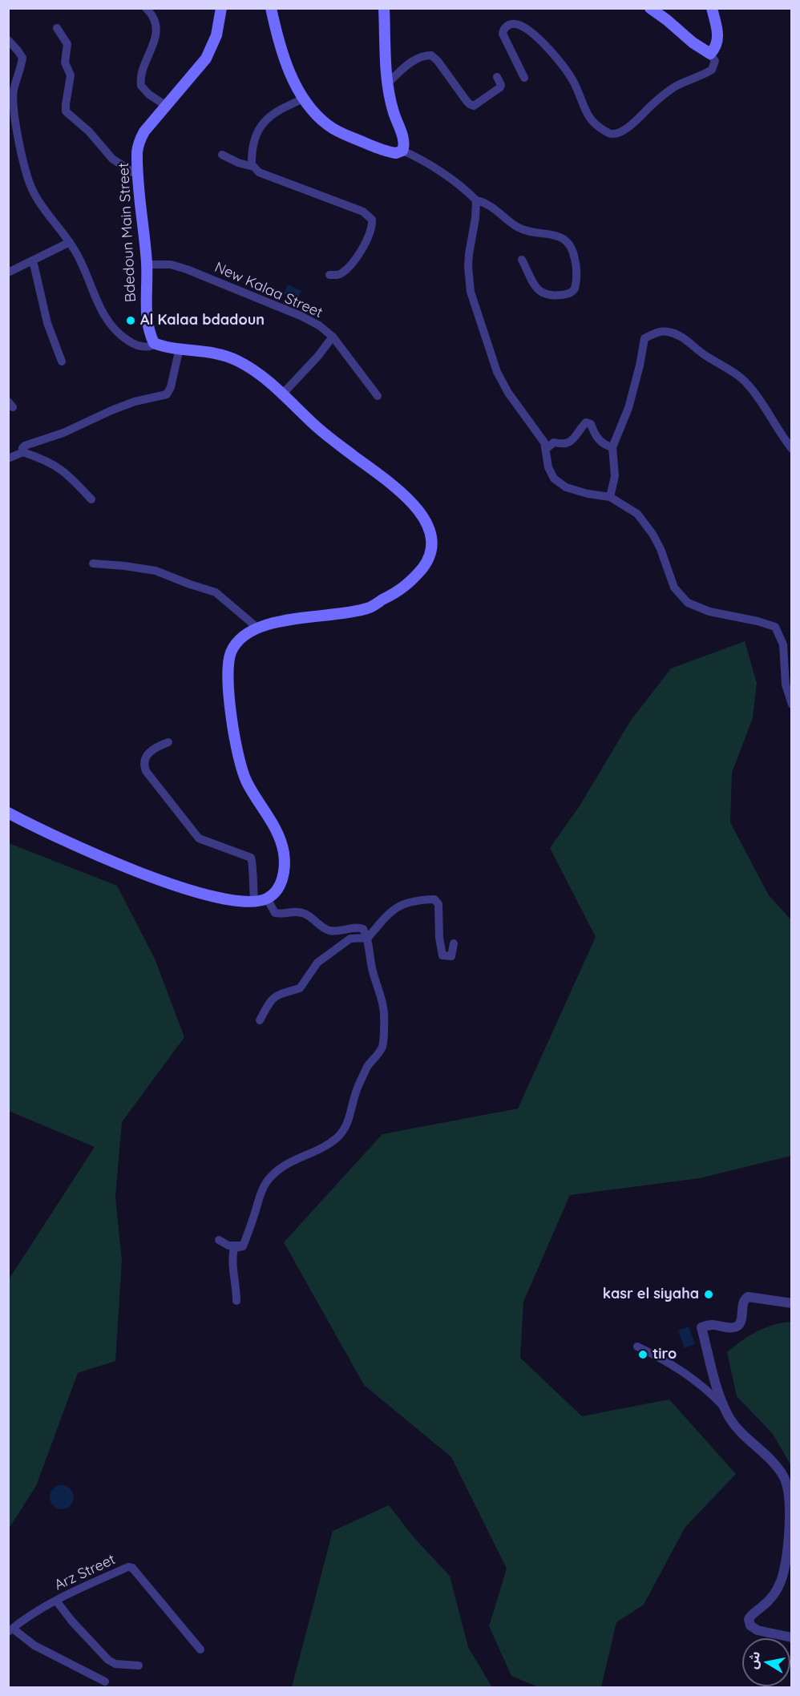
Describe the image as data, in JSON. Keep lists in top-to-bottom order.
{
  "streets": {
    "main road": ["Bdedoun Main Street"],
    "street": ["New Kalaa Street", "Arz Street"]
  },
  "crossings": [
    ["Bdedoun Main Street", "New Kalaa Street"]
  ],
  "places": ["Al Kalaa bdadoun", "kasr el siyaha", "tiro"],
  "north": "left"
}
